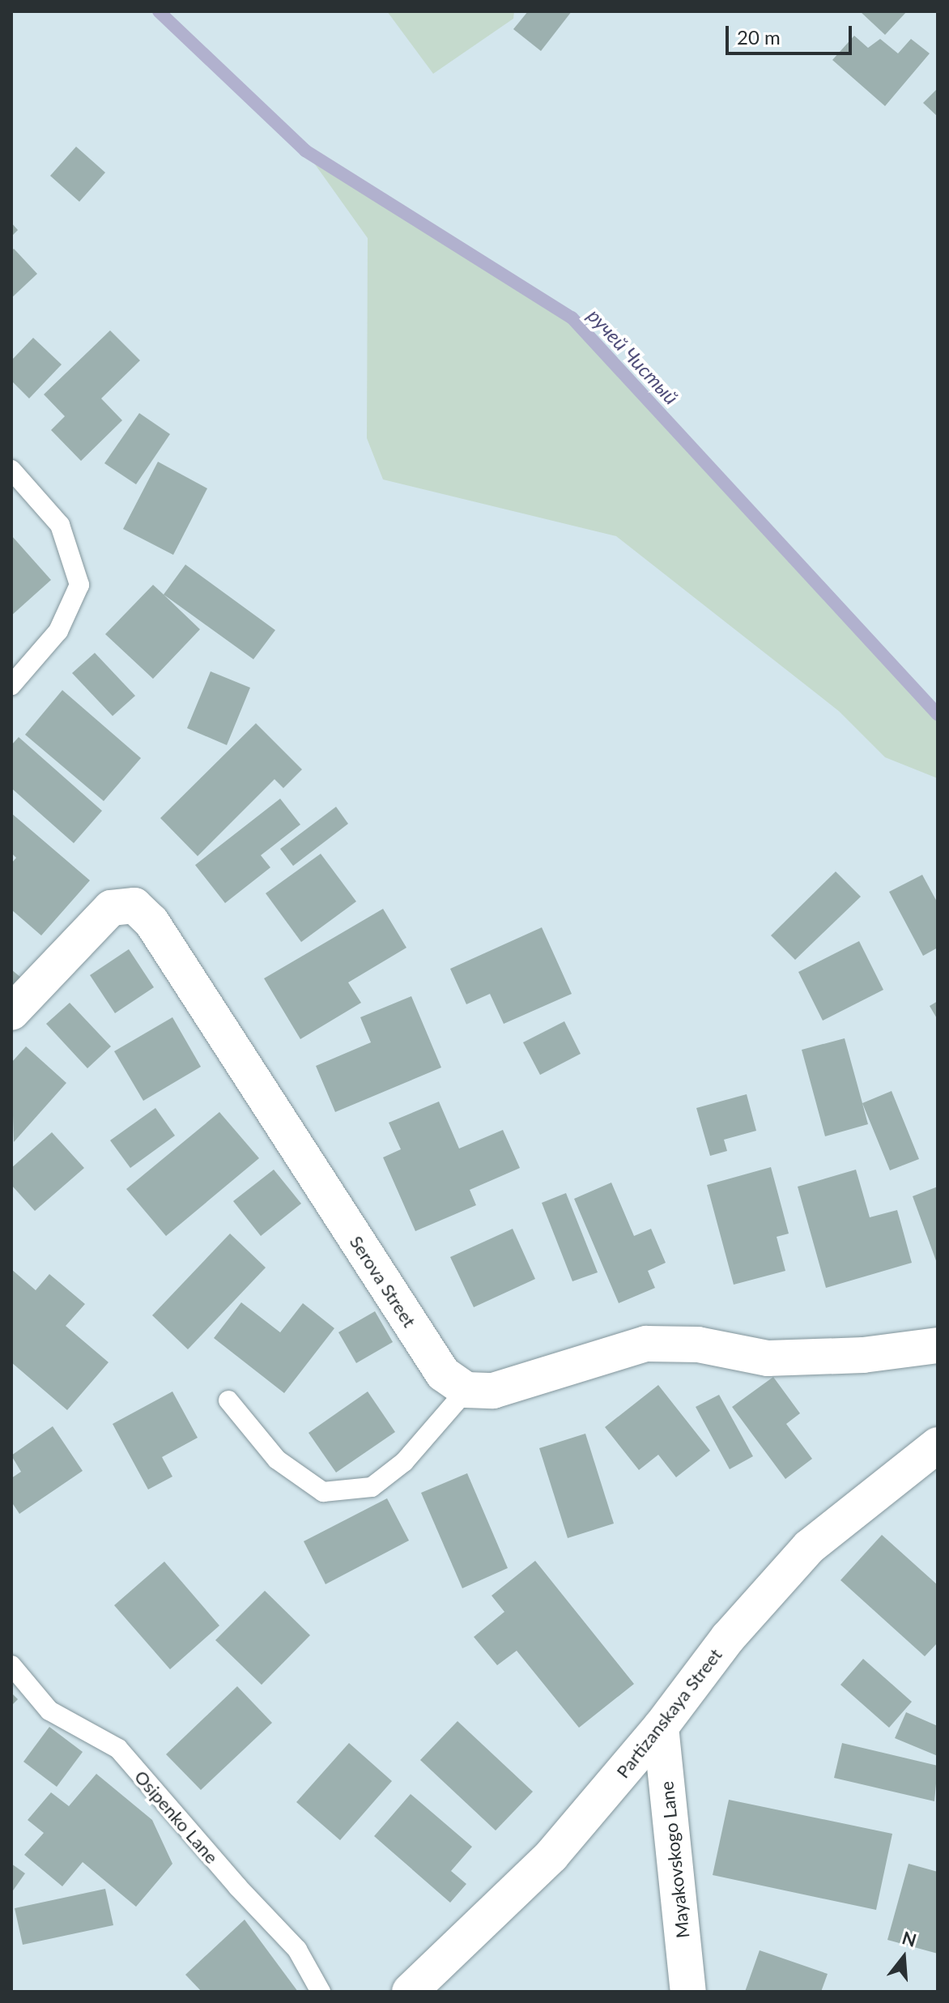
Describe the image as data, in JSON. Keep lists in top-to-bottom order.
{
  "streets": {
    "street": ["Serova Street", "Partizanskaya Street", "Mayakovskogo Lane"],
    "lane": ["Osipenko Lane"]
  },
  "crossings": [
    ["Partizanskaya Street", "Mayakovskogo Lane"]
  ],
  "water": ["ручей Чистый"],
  "scale_bar": "20 m",
  "north": "top"
}
